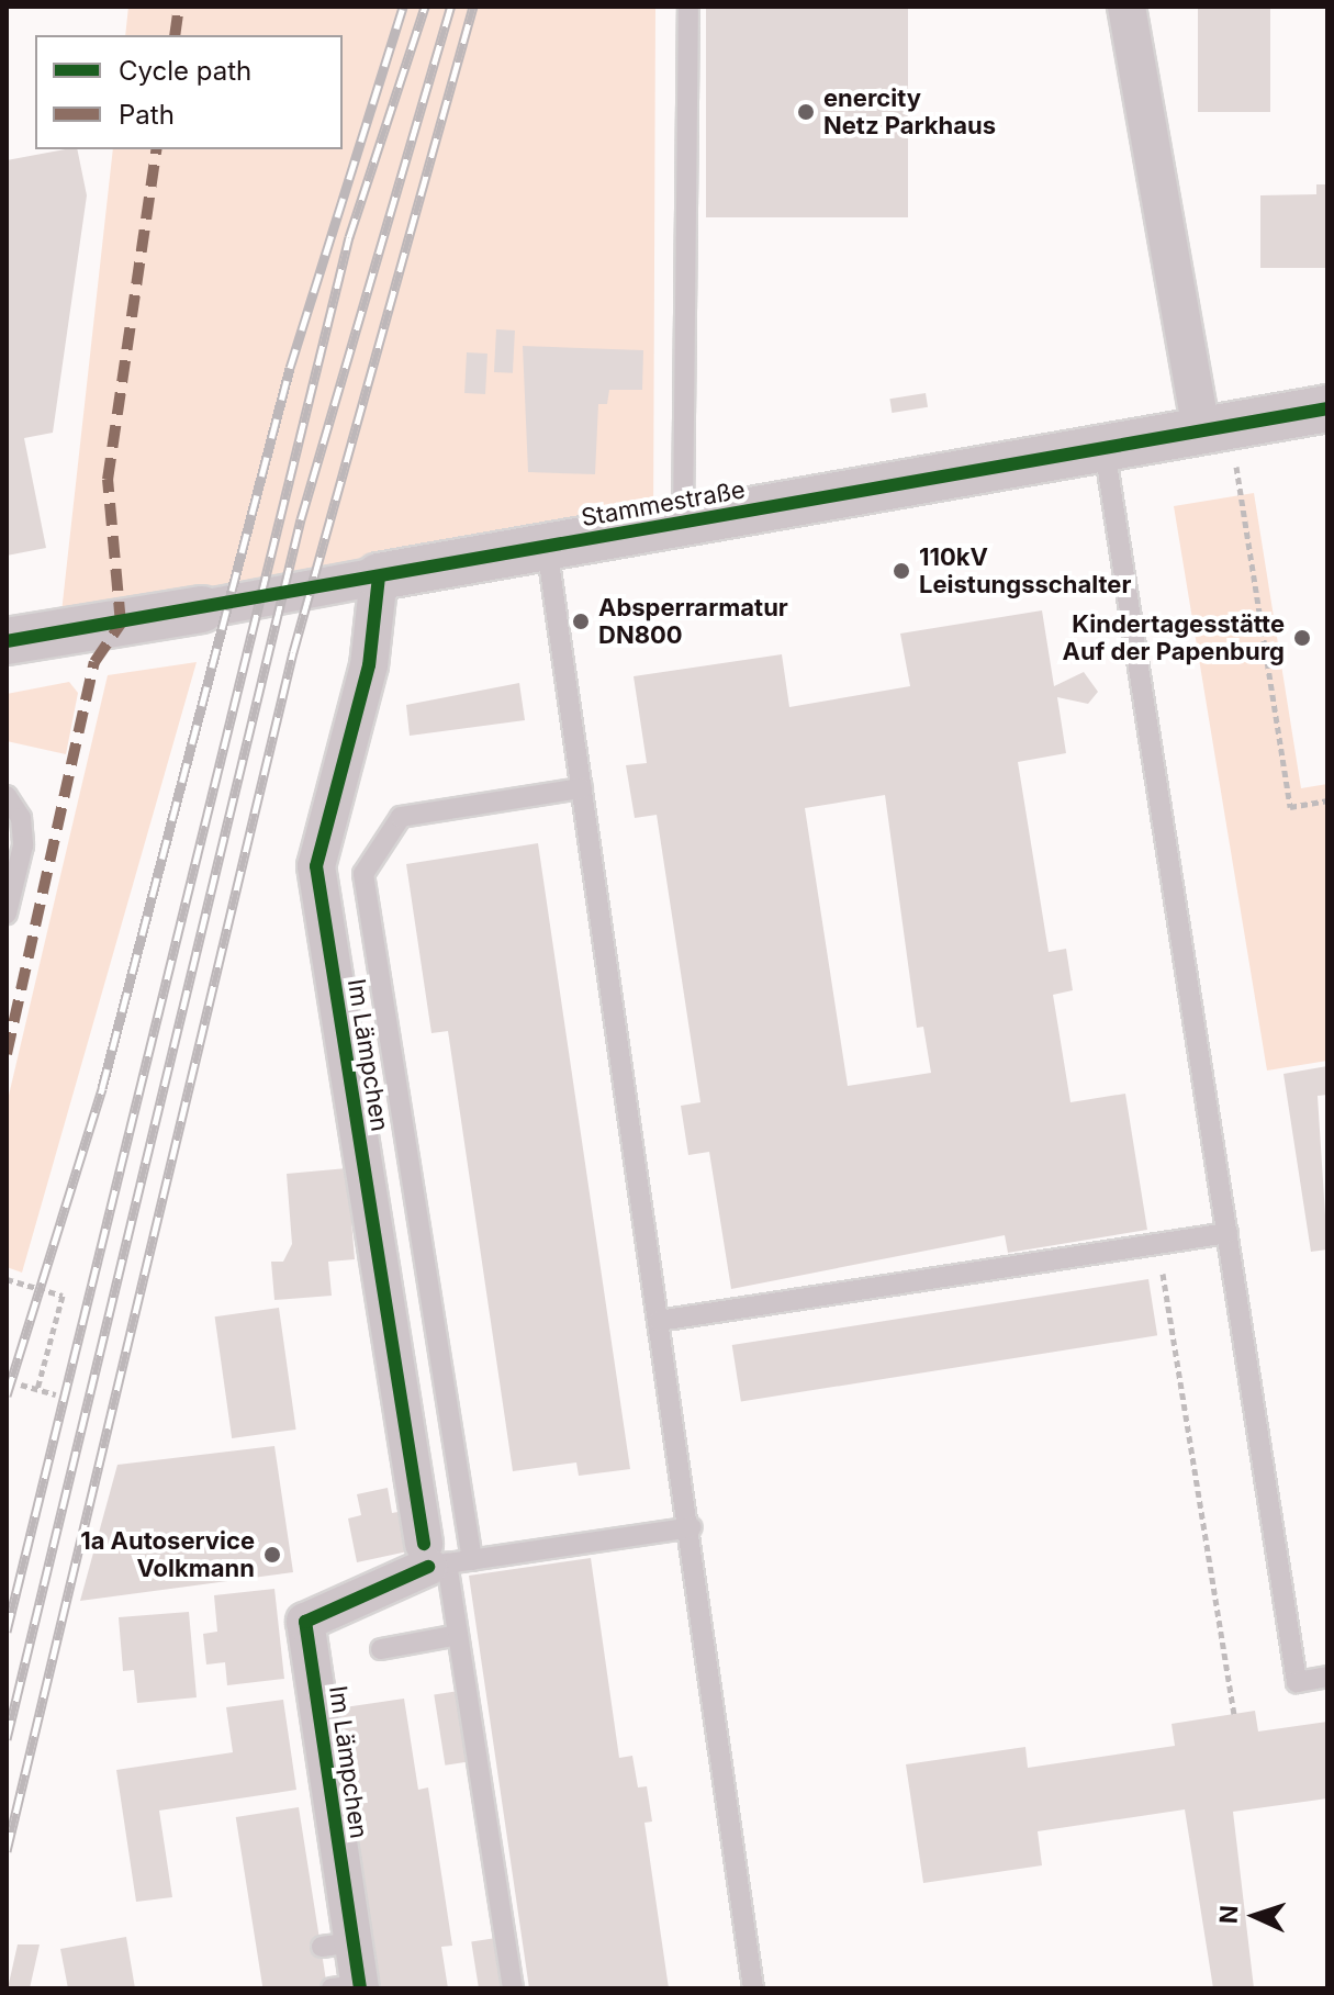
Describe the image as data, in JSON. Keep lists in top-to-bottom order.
{
  "streets": {
    "street": ["Stammestraße", "Im Lämpchen"]
  },
  "crossings": [
    ["Stammestraße", "Im Lämpchen"]
  ],
  "places": [
    "enercity Netz Parkhaus",
    "110kV Leistungsschalter",
    "Absperrarmatur DN800",
    "Kindertagesstätte Auf der Papenburg",
    "1a Autoservice Volkmann"
  ],
  "legend": ["Cycle path", "Path"],
  "north": "left"
}
